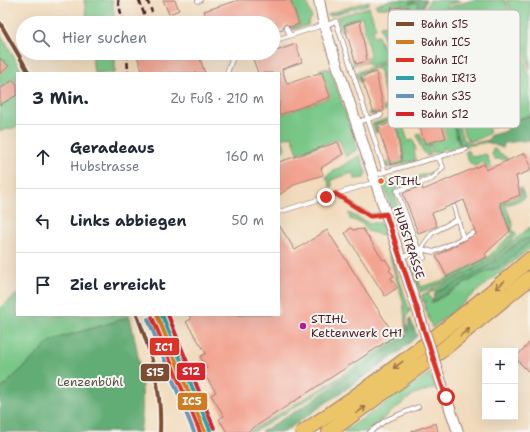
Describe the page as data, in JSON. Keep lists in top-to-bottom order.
{
  "streets": {
    "street": ["HUBSTRASSE"]
  },
  "parks": ["Lenzenbühl"],
  "places": ["STIHL", "STIHL Kettenwerk CH1"],
  "lines": [
    "rail line S15",
    "rail line IC5",
    "rail line IR13",
    "rail line S12",
    "rail line IC1",
    "rail line S35"
  ],
  "legend": [
    "Bahn S15",
    "Bahn IC5",
    "Bahn IC1",
    "Bahn IR13",
    "Bahn S35",
    "Bahn S12"
  ],
  "page": {
    "search": "Hier suchen",
    "heading": ["3 Min.", "Zu Fuß · 210 m"],
    "list": [
      ["Geradeaus", "Hubstrasse", "160 m"],
      ["Links abbiegen", "50 m"],
      "Ziel erreicht"
    ],
    "map_buttons": ["+", "−"]
  }
}
